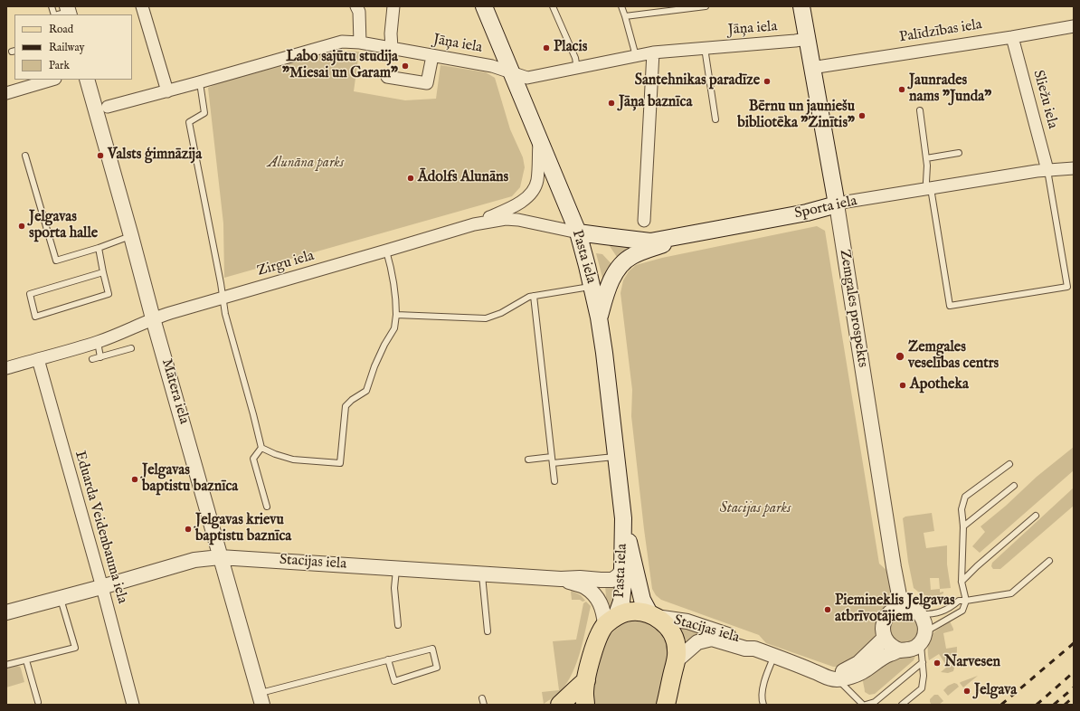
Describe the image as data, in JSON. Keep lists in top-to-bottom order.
{
  "streets": {
    "main road": ["Sporta iela", "Pasta iela", "Zemgales prospekts"],
    "street": [
      "Jāņa iela",
      "Palīdzības iela",
      "Sliežu iela",
      "Zirgu iela",
      "Mātera iela",
      "Eduarda Veidenbauma iela",
      "Stacijas iela"
    ]
  },
  "crossings": [
    ["Jāņa iela", "Pasta iela"],
    ["Jāņa iela", "Zemgales prospekts"],
    ["Palīdzības iela", "Sliežu iela"],
    ["Palīdzības iela", "Zemgales prospekts"],
    ["Sliežu iela", "Sporta iela"],
    ["Sporta iela", "Pasta iela"],
    ["Sporta iela", "Zirgu iela"],
    ["Sporta iela", "Zemgales prospekts"],
    ["Pasta iela", "Zirgu iela"],
    ["Pasta iela", "Stacijas iela"],
    ["Zirgu iela", "Mātera iela"],
    ["Zirgu iela", "Eduarda Veidenbauma iela"],
    ["Mātera iela", "Stacijas iela"],
    ["Eduarda Veidenbauma iela", "Stacijas iela"]
  ],
  "parks": ["Alunāna parks", "Stacijas parks"],
  "places": [
    "Placis",
    "Labo sajūtu studija \"Miesai un Garam\"",
    "Santehnikas paradīze",
    "Jaunrades nams \"Junda\"",
    "Jāņa baznīca",
    "Bērnu un jauniešu bibliotēka \"Zinītis\"",
    "Valsts ģimnāzija",
    "Ādolfs Alunāns",
    "Jelgavas sporta halle",
    "Zemgales veselības centrs",
    "Apotheka",
    "Jelgavas baptistu baznīca",
    "Jelgavas krievu baptistu baznīca",
    "Piemineklis Jelgavas atbrīvotājiem",
    "Narvesen",
    "Jelgava"
  ],
  "legend": ["Road", "Railway", "Park"]
}
